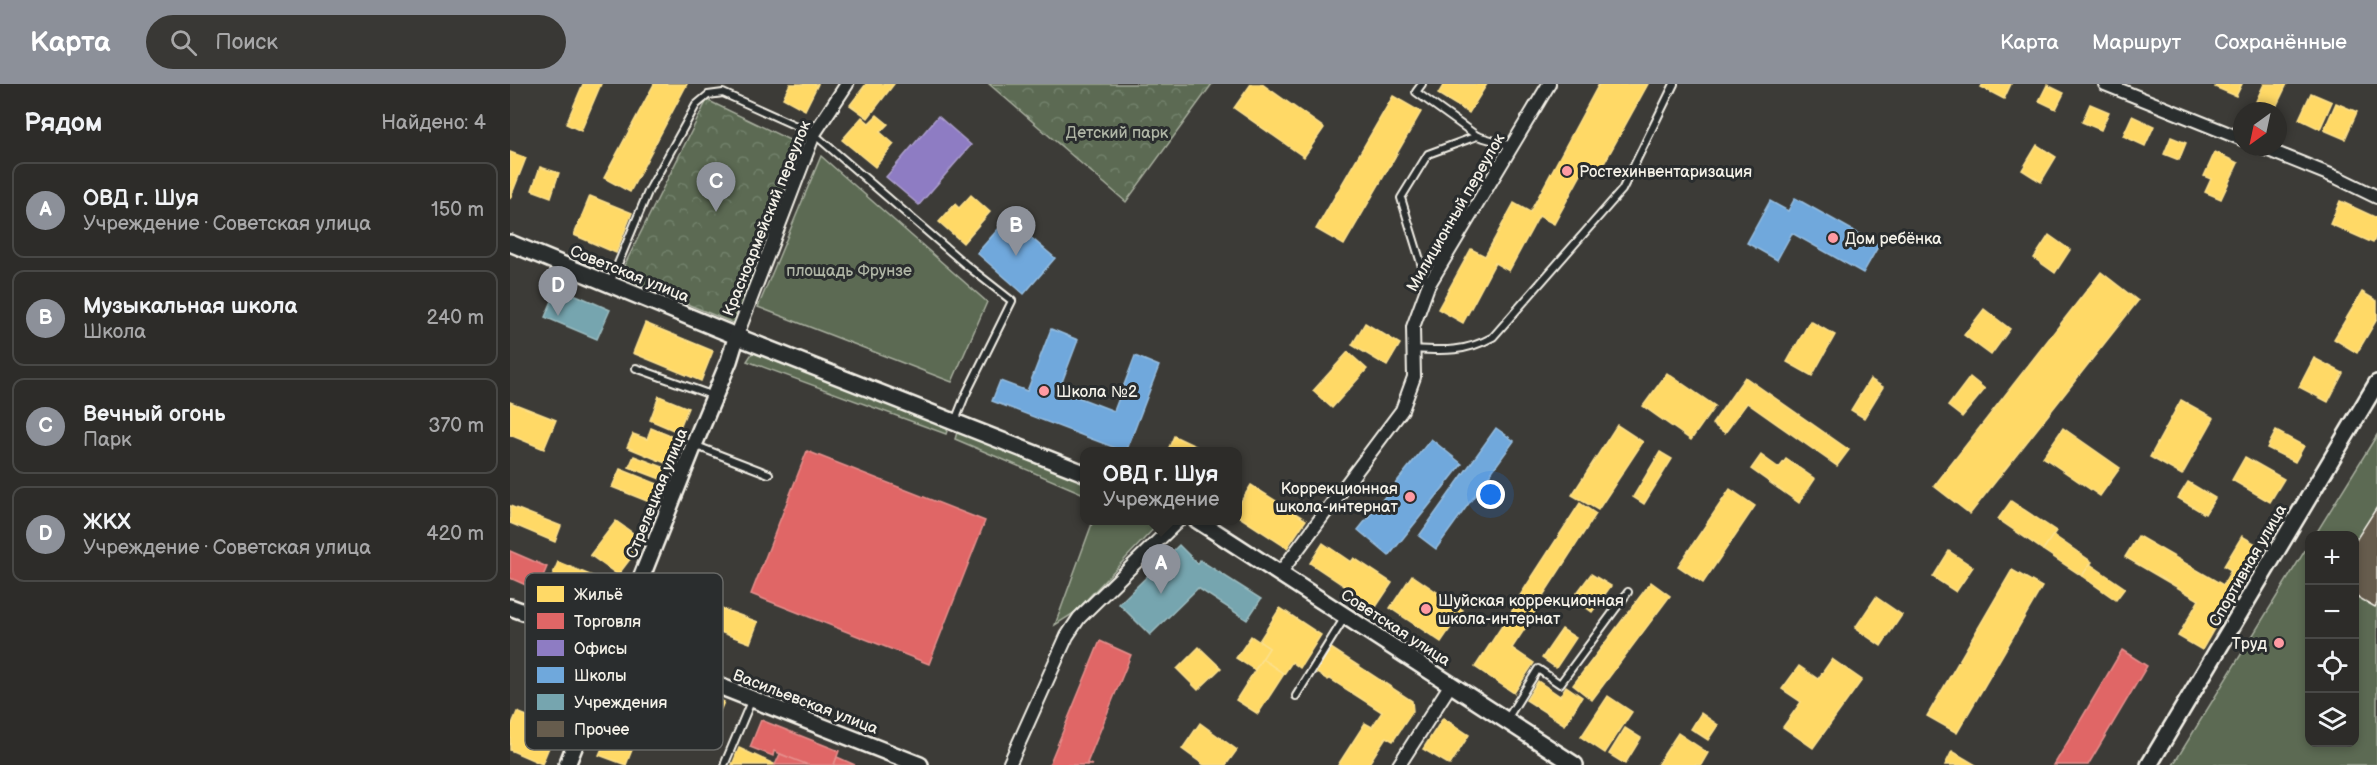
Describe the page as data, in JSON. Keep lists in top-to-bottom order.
{
  "streets": {
    "street": [
      "Милиционный переулок",
      "Красноармейский переулок",
      "Советская улица",
      "Стрелецкая улица",
      "Спортивная улица",
      "Васильевская улица"
    ]
  },
  "crossings": [
    ["Милиционный переулок", "Советская улица"],
    ["Красноармейский переулок", "Советская улица"],
    ["Красноармейский переулок", "Стрелецкая улица"],
    ["Советская улица", "Стрелецкая улица"]
  ],
  "parks": ["Детский парк", "площадь Фрунзе"],
  "places": [
    "Ростехинвентаризация",
    "Дом ребёнка",
    "Школа №2",
    "Коррекционная школа-интернат",
    "Шуйская коррекционная школа-интернат",
    "Труд"
  ],
  "legend": [
    "Жильё",
    "Торговля",
    "Офисы",
    "Школы",
    "Учреждения",
    "Прочее"
  ],
  "north": "bottom left",
  "page": {
    "header": "Карта",
    "search": "Поиск",
    "nav": ["Карта", "Маршрут", "Сохранённые"],
    "heading": ["Рядом", "Найдено: 4"],
    "list": [
      {
        "mark": "A",
        "name": "ОВД г. Шуя",
        "note": "Учреждение · Советская улица",
        "value": "150 m"
      },
      {
        "mark": "B",
        "name": "Музыкальная школа",
        "note": "Школа",
        "value": "240 m"
      },
      {
        "mark": "C",
        "name": "Вечный огонь",
        "note": "Парк",
        "value": "370 m"
      },
      {
        "mark": "D",
        "name": "ЖКХ",
        "note": "Учреждение · Советская улица",
        "value": "420 m"
      }
    ],
    "pins": [
      "C",
      "B",
      "D",
      "A"
    ],
    "popup": ["ОВД г. Шуя", "Учреждение"],
    "map_buttons": ["+", "−"]
  }
}
